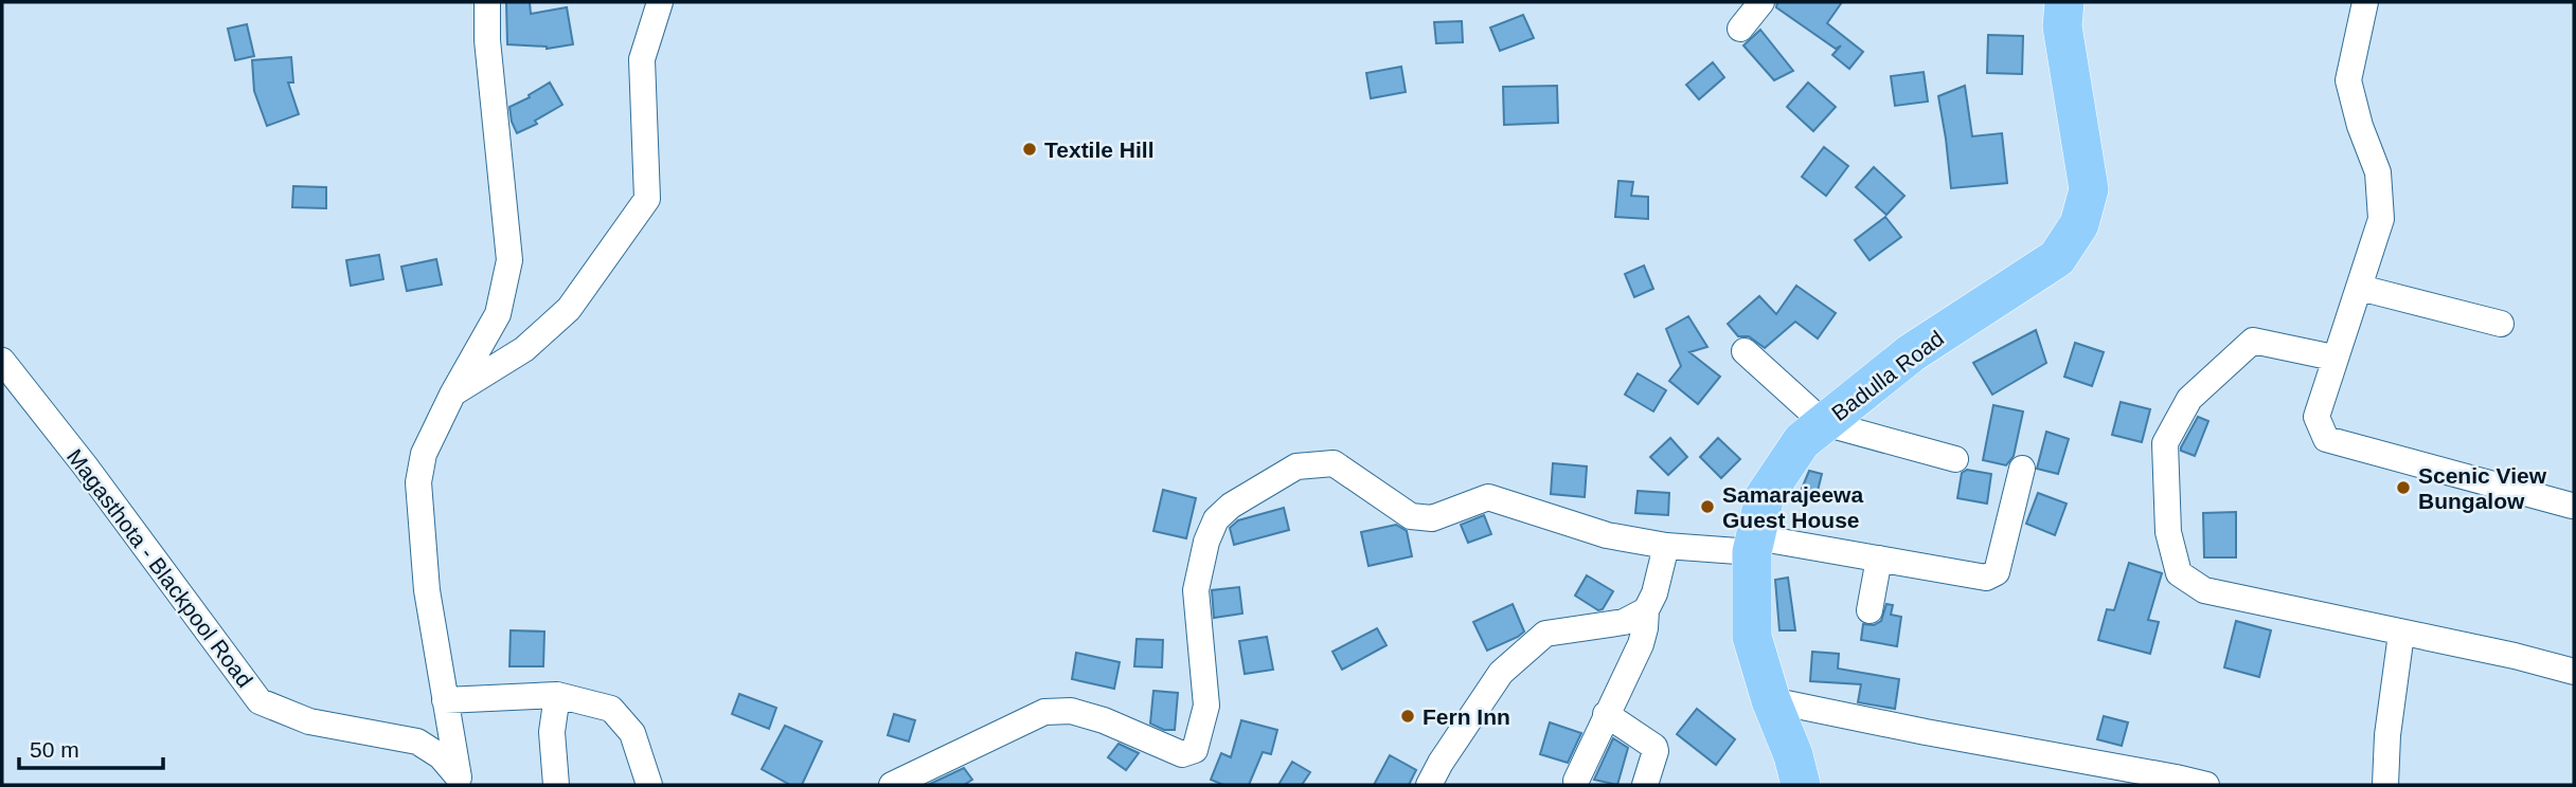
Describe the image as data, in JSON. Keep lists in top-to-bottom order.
{
  "streets": {
    "highway": ["Badulla Road"],
    "street": ["Magasthota - Blackpool Road"]
  },
  "places": [
    "Textile Hill",
    "Scenic View Bungalow",
    "Samarajeewa Guest House",
    "Fern Inn"
  ],
  "scale_bar": "50 m"
}
